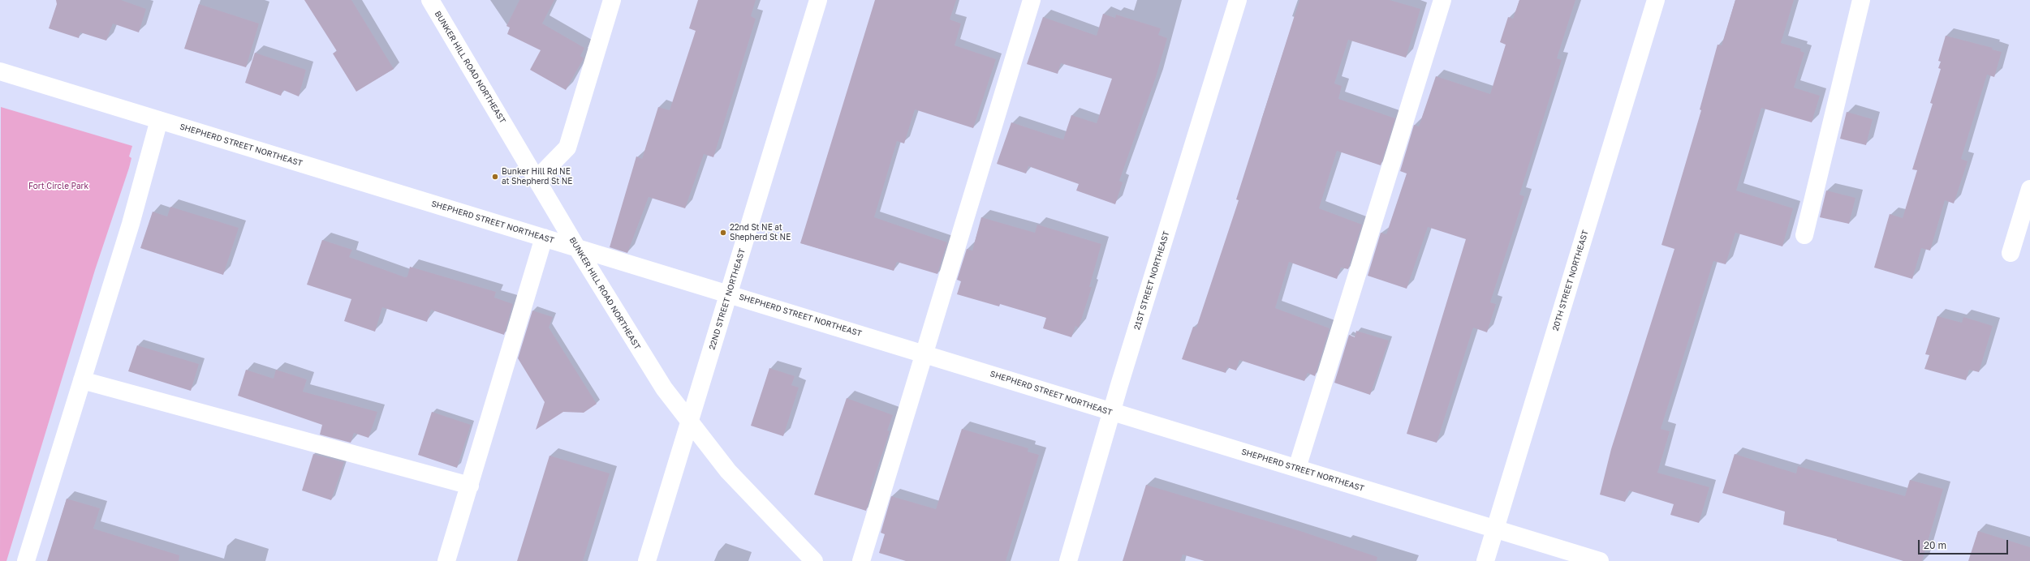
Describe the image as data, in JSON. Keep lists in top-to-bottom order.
{
  "streets": {
    "street": [
      "BUNKER HILL ROAD NORTHEAST",
      "SHEPHERD STREET NORTHEAST",
      "21ST STREET NORTHEAST",
      "20TH STREET NORTHEAST",
      "22ND STREET NORTHEAST"
    ]
  },
  "crossings": [
    ["BUNKER HILL ROAD NORTHEAST", "SHEPHERD STREET NORTHEAST"],
    ["BUNKER HILL ROAD NORTHEAST", "22ND STREET NORTHEAST"],
    ["SHEPHERD STREET NORTHEAST", "21ST STREET NORTHEAST"],
    ["SHEPHERD STREET NORTHEAST", "20TH STREET NORTHEAST"],
    ["SHEPHERD STREET NORTHEAST", "22ND STREET NORTHEAST"]
  ],
  "parks": ["Fort Circle Park"],
  "places": ["Bunker Hill Rd NE at Shepherd St NE", "22nd St NE at Shepherd St NE"],
  "scale_bar": "20 m"
}
